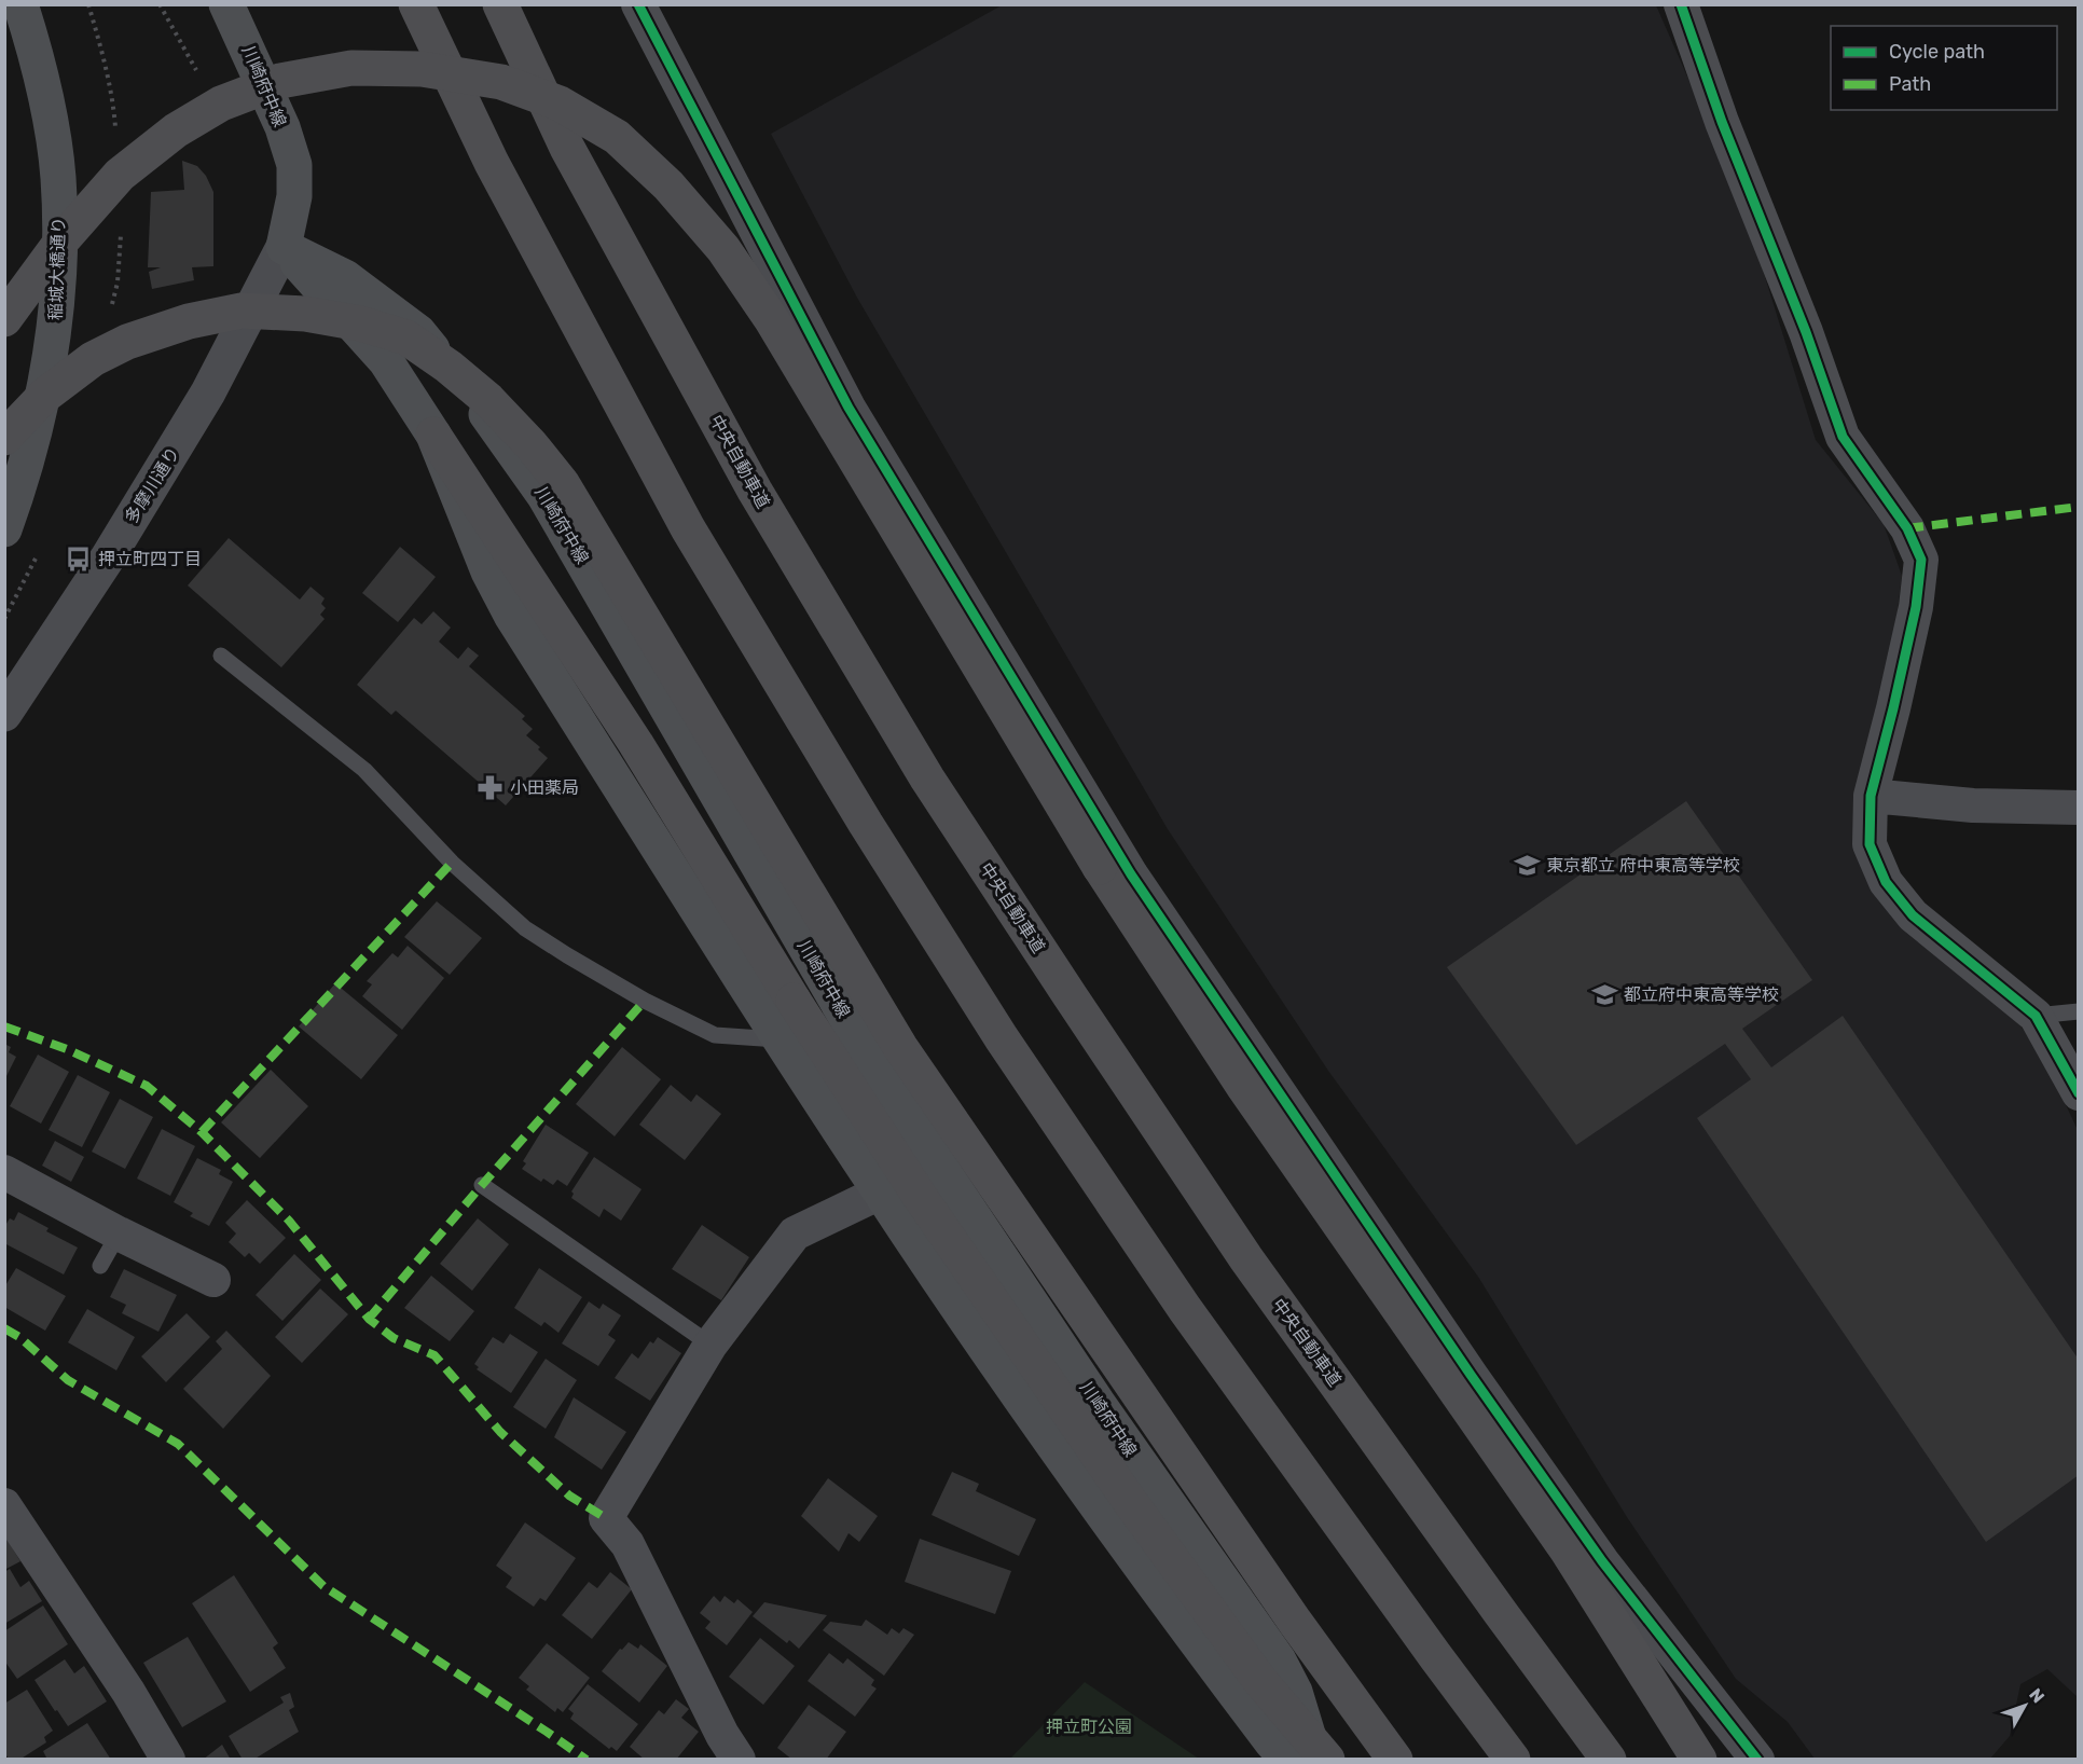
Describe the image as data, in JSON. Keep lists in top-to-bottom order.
{
  "streets": {
    "highway": ["中央自動車道"],
    "main road": ["川崎府中線", "稲城大橋通り"],
    "street": ["多摩川通り"]
  },
  "crossings": [
    ["川崎府中線", "多摩川通り"]
  ],
  "parks": ["押立町公園"],
  "places": {
    "bus stop": ["押立町四丁目"],
    "pharmacy": ["小田薬局"],
    "school or university": ["東京都立 府中東高等学校", "都立府中東高等学校"]
  },
  "legend": ["Cycle path", "Path"],
  "north": "top right"
}
